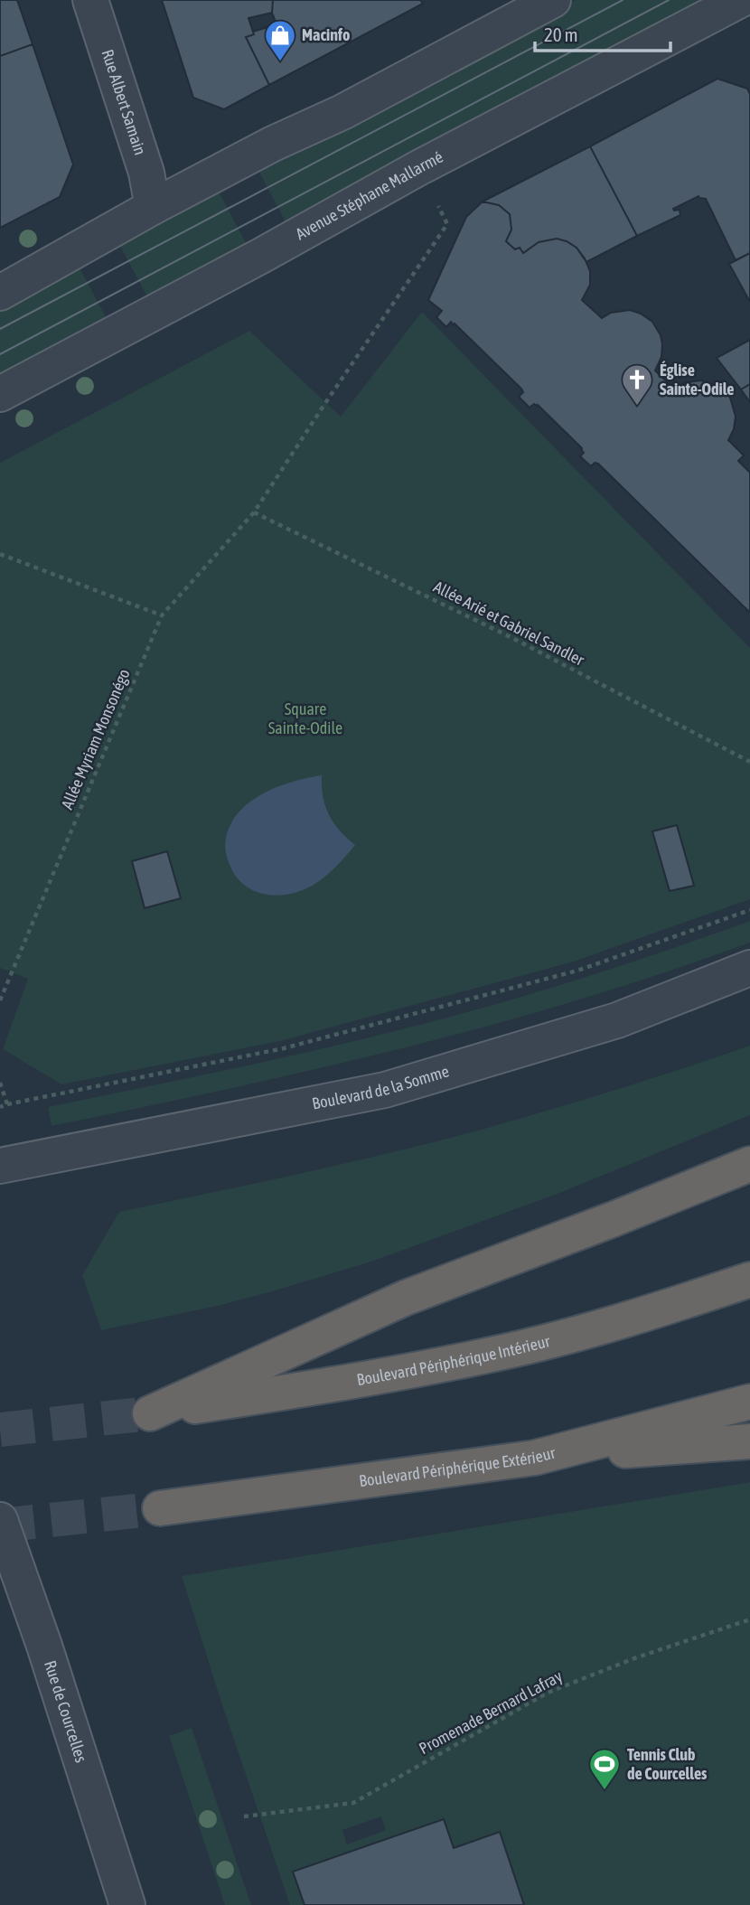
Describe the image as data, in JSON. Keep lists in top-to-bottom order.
{
  "streets": {
    "highway": ["Boulevard Périphérique Intérieur", "Boulevard Périphérique Extérieur"],
    "street": [
      "Rue Albert Samain",
      "Avenue Stéphane Mallarmé",
      "Boulevard de la Somme",
      "Rue de Courcelles"
    ],
    "path": ["Allée Arié et Gabriel Sandler", "Allée Myriam Monsonégo", "Promenade Bernard Lafray"]
  },
  "crossings": [
    ["Allée Arié et Gabriel Sandler", "Allée Myriam Monsonégo"]
  ],
  "parks": ["Square Sainte-Odile"],
  "places": {
    "shop": ["Macinfo"],
    "church": ["Église Sainte-Odile"],
    "sports": ["Tennis Club de Courcelles"]
  },
  "scale_bar": "20 m"
}
